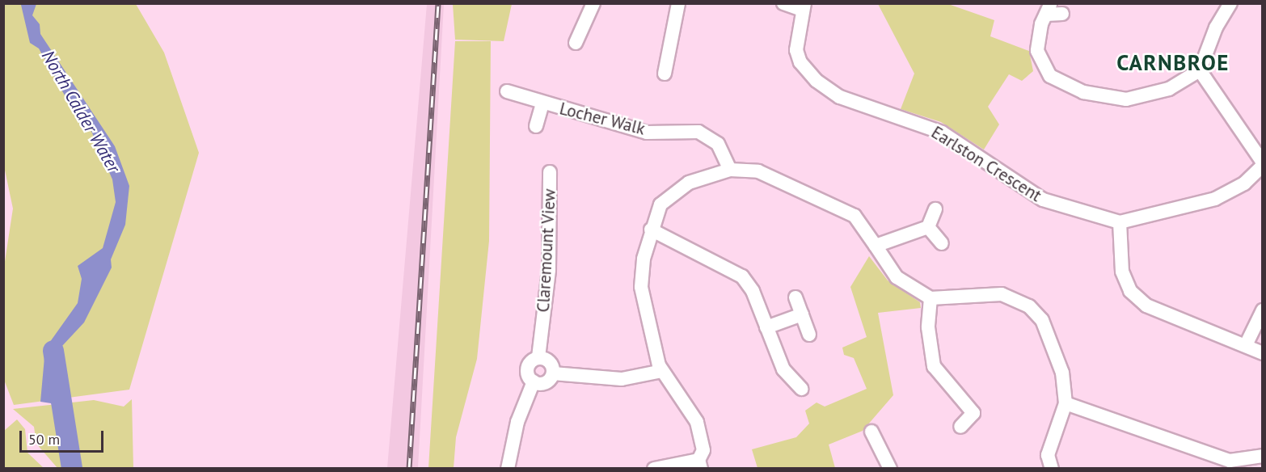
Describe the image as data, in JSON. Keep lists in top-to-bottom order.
{
  "streets": {
    "street": ["Locher Walk", "Earlston Crescent", "Claremount View"]
  },
  "districts": ["CARNBROE"],
  "water": ["North Calder Water"],
  "scale_bar": "50 m"
}
